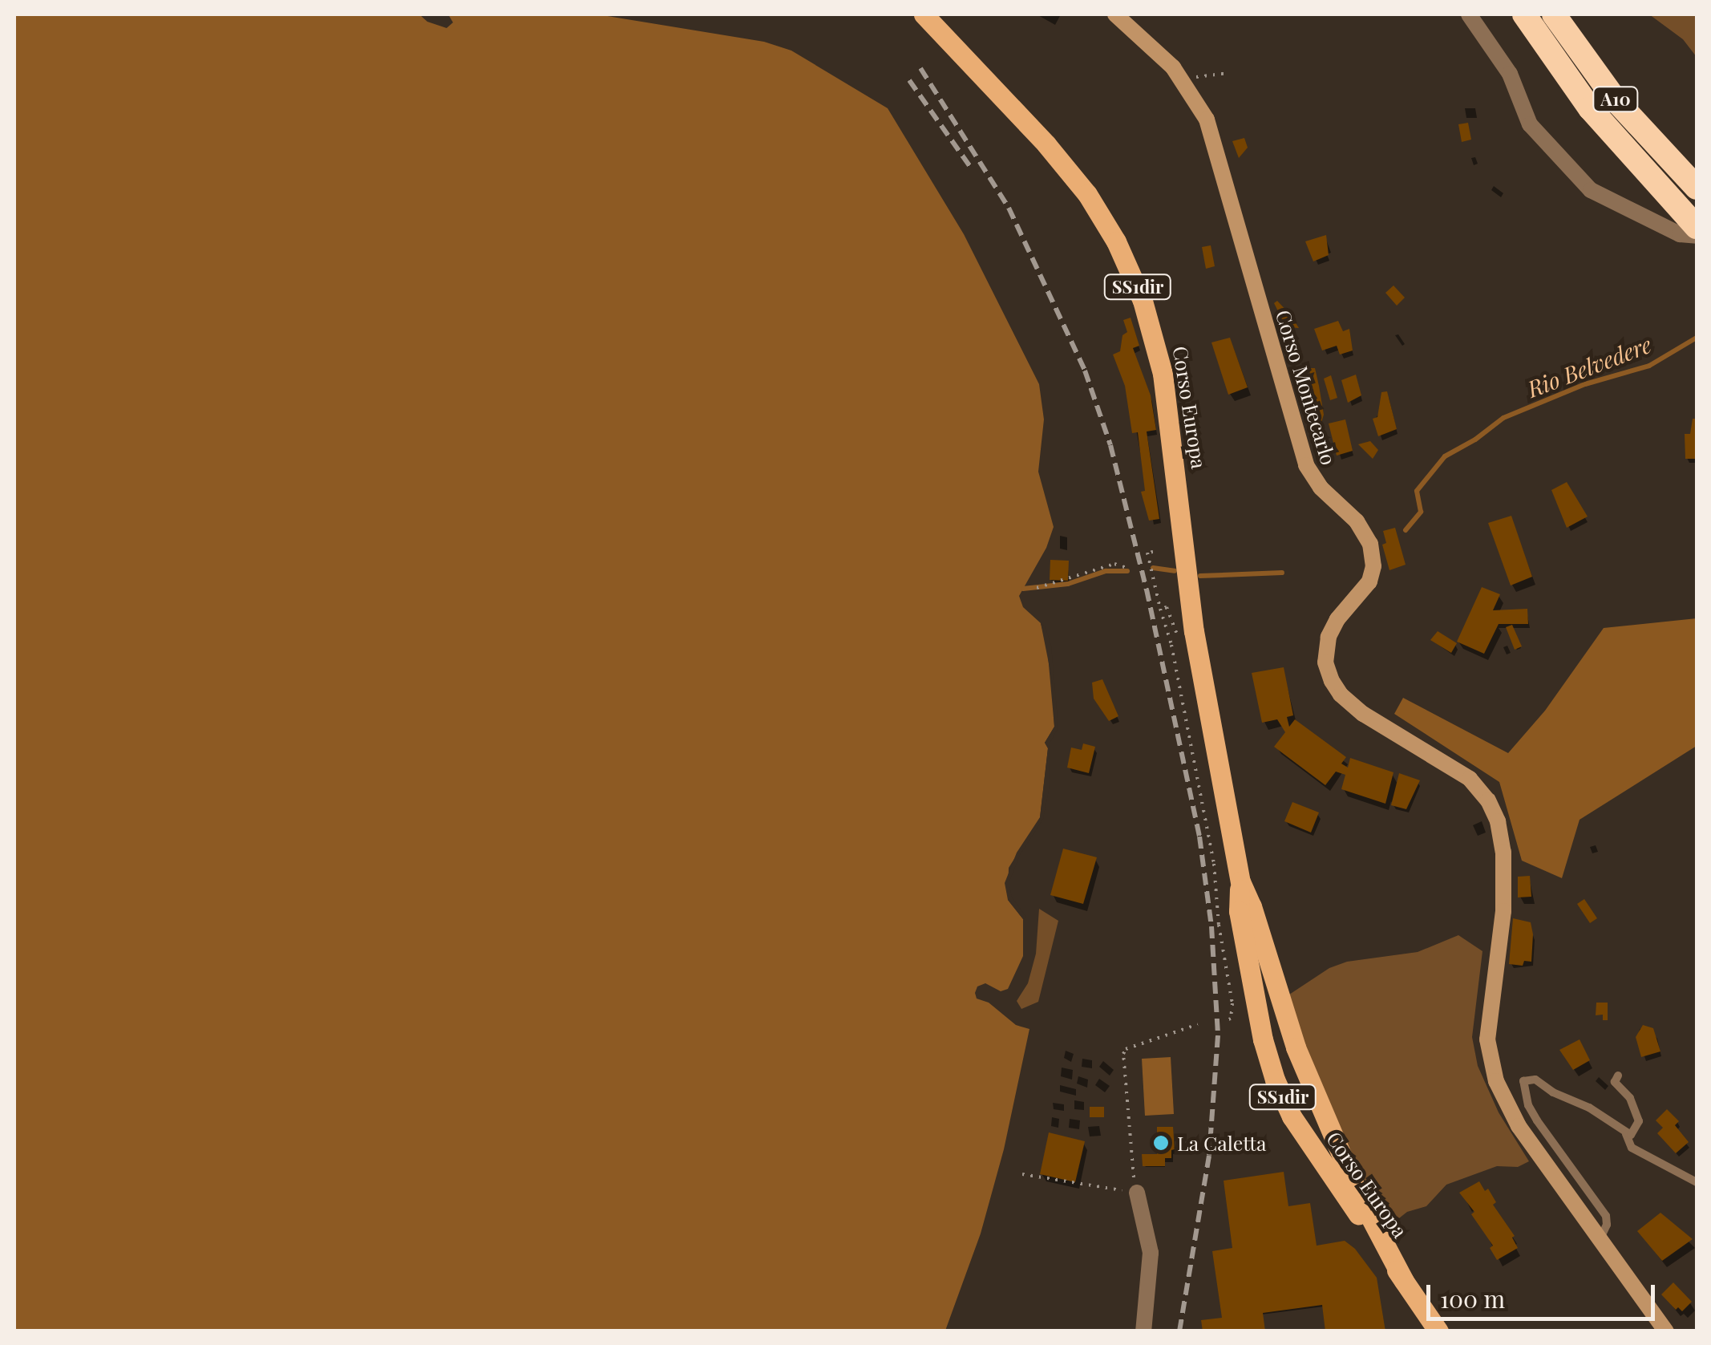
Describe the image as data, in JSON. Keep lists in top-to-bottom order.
{
  "streets": {
    "highway": ["A10"],
    "main road": ["SS1dir", "Corso Montecarlo", "Corso Europa"]
  },
  "water": ["Rio Belvedere"],
  "places": ["La Caletta"],
  "scale_bar": "100 m"
}
